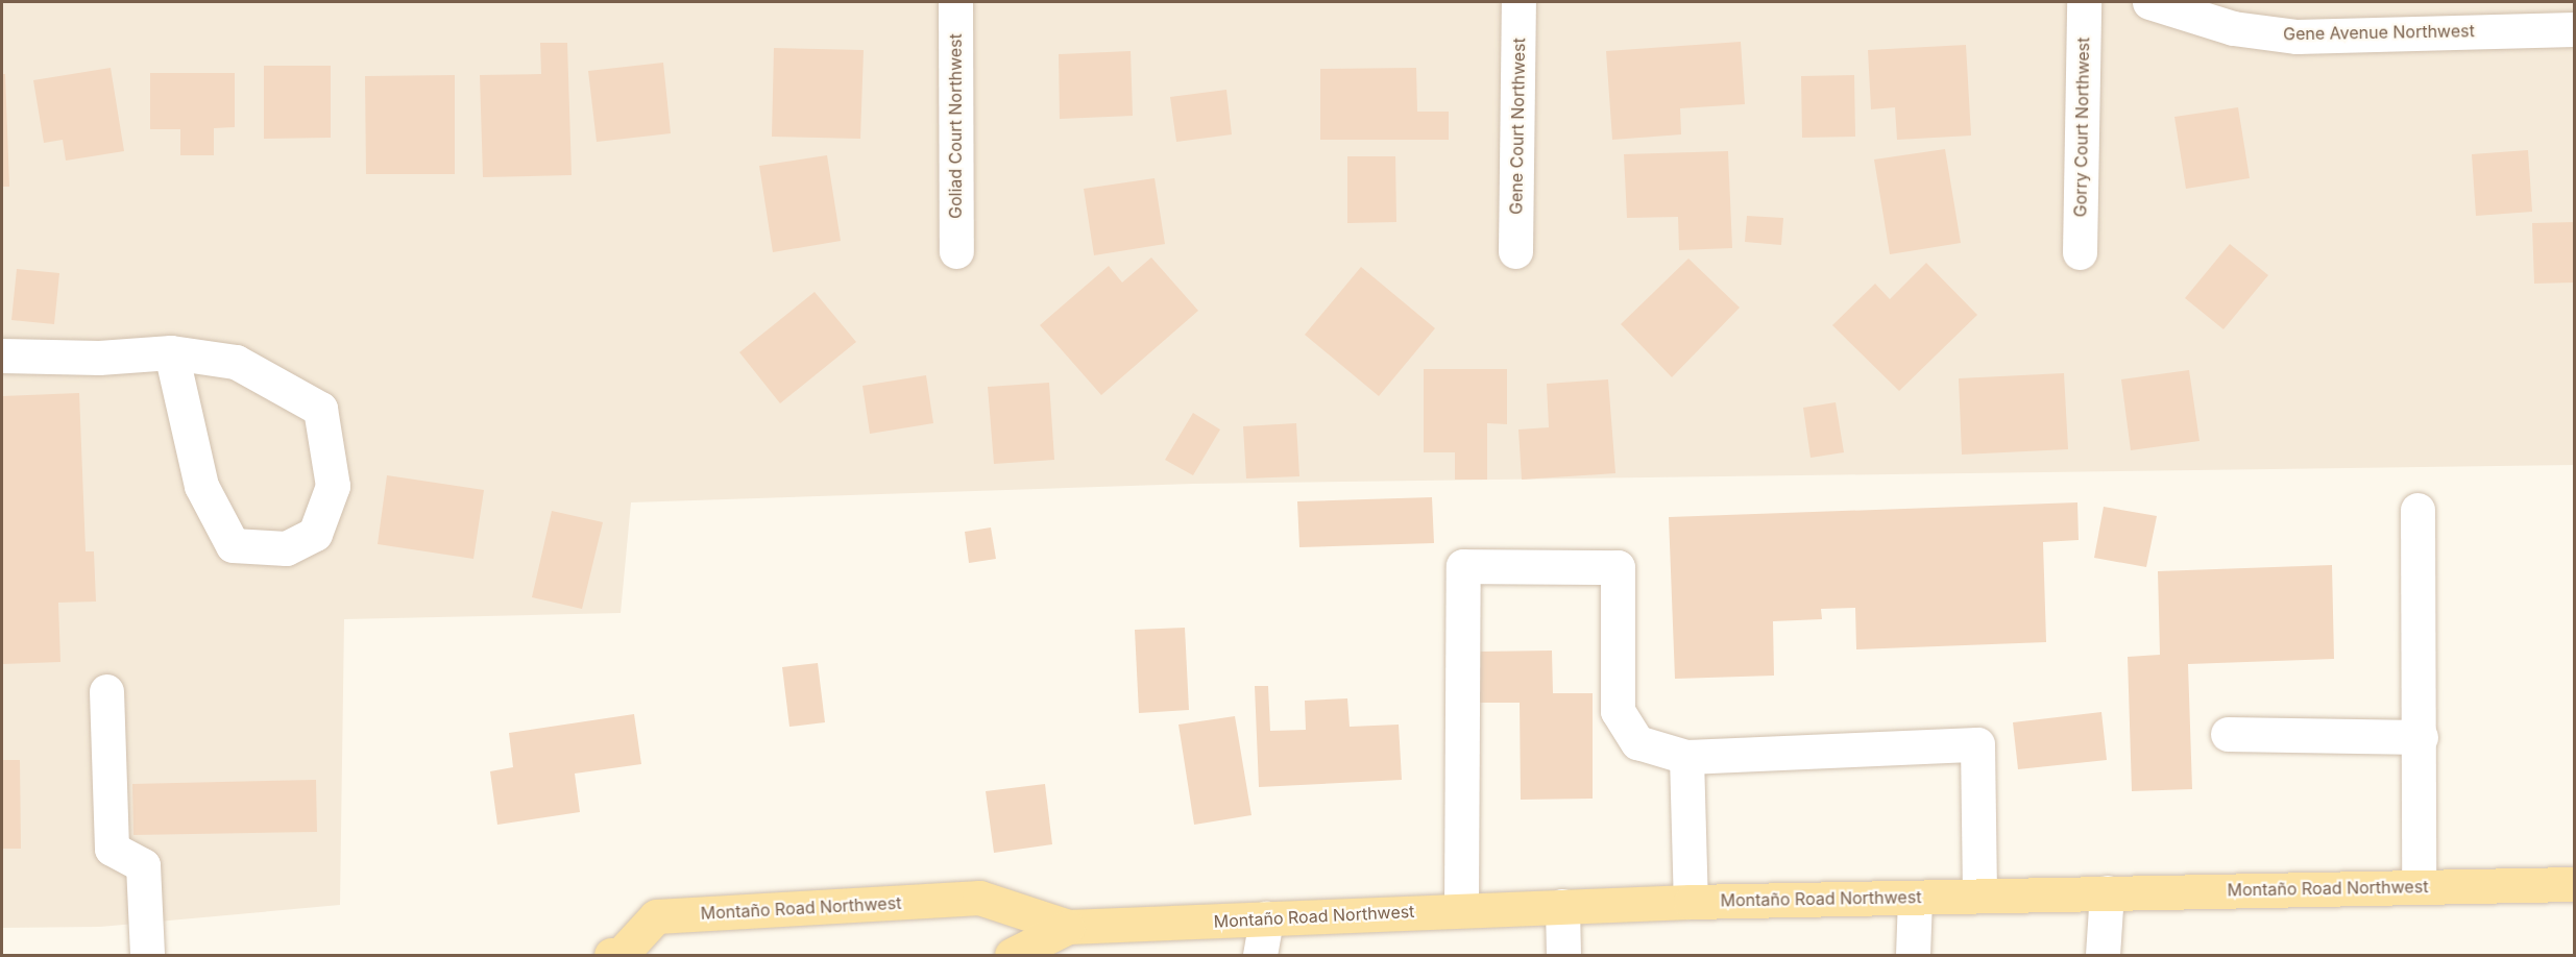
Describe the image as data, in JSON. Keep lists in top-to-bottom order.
{
  "streets": {
    "main road": ["Montaño Road Northwest"],
    "street": [
      "Gene Avenue Northwest",
      "Goliad Court Northwest",
      "Gene Court Northwest",
      "Gorry Court Northwest"
    ]
  }
}
